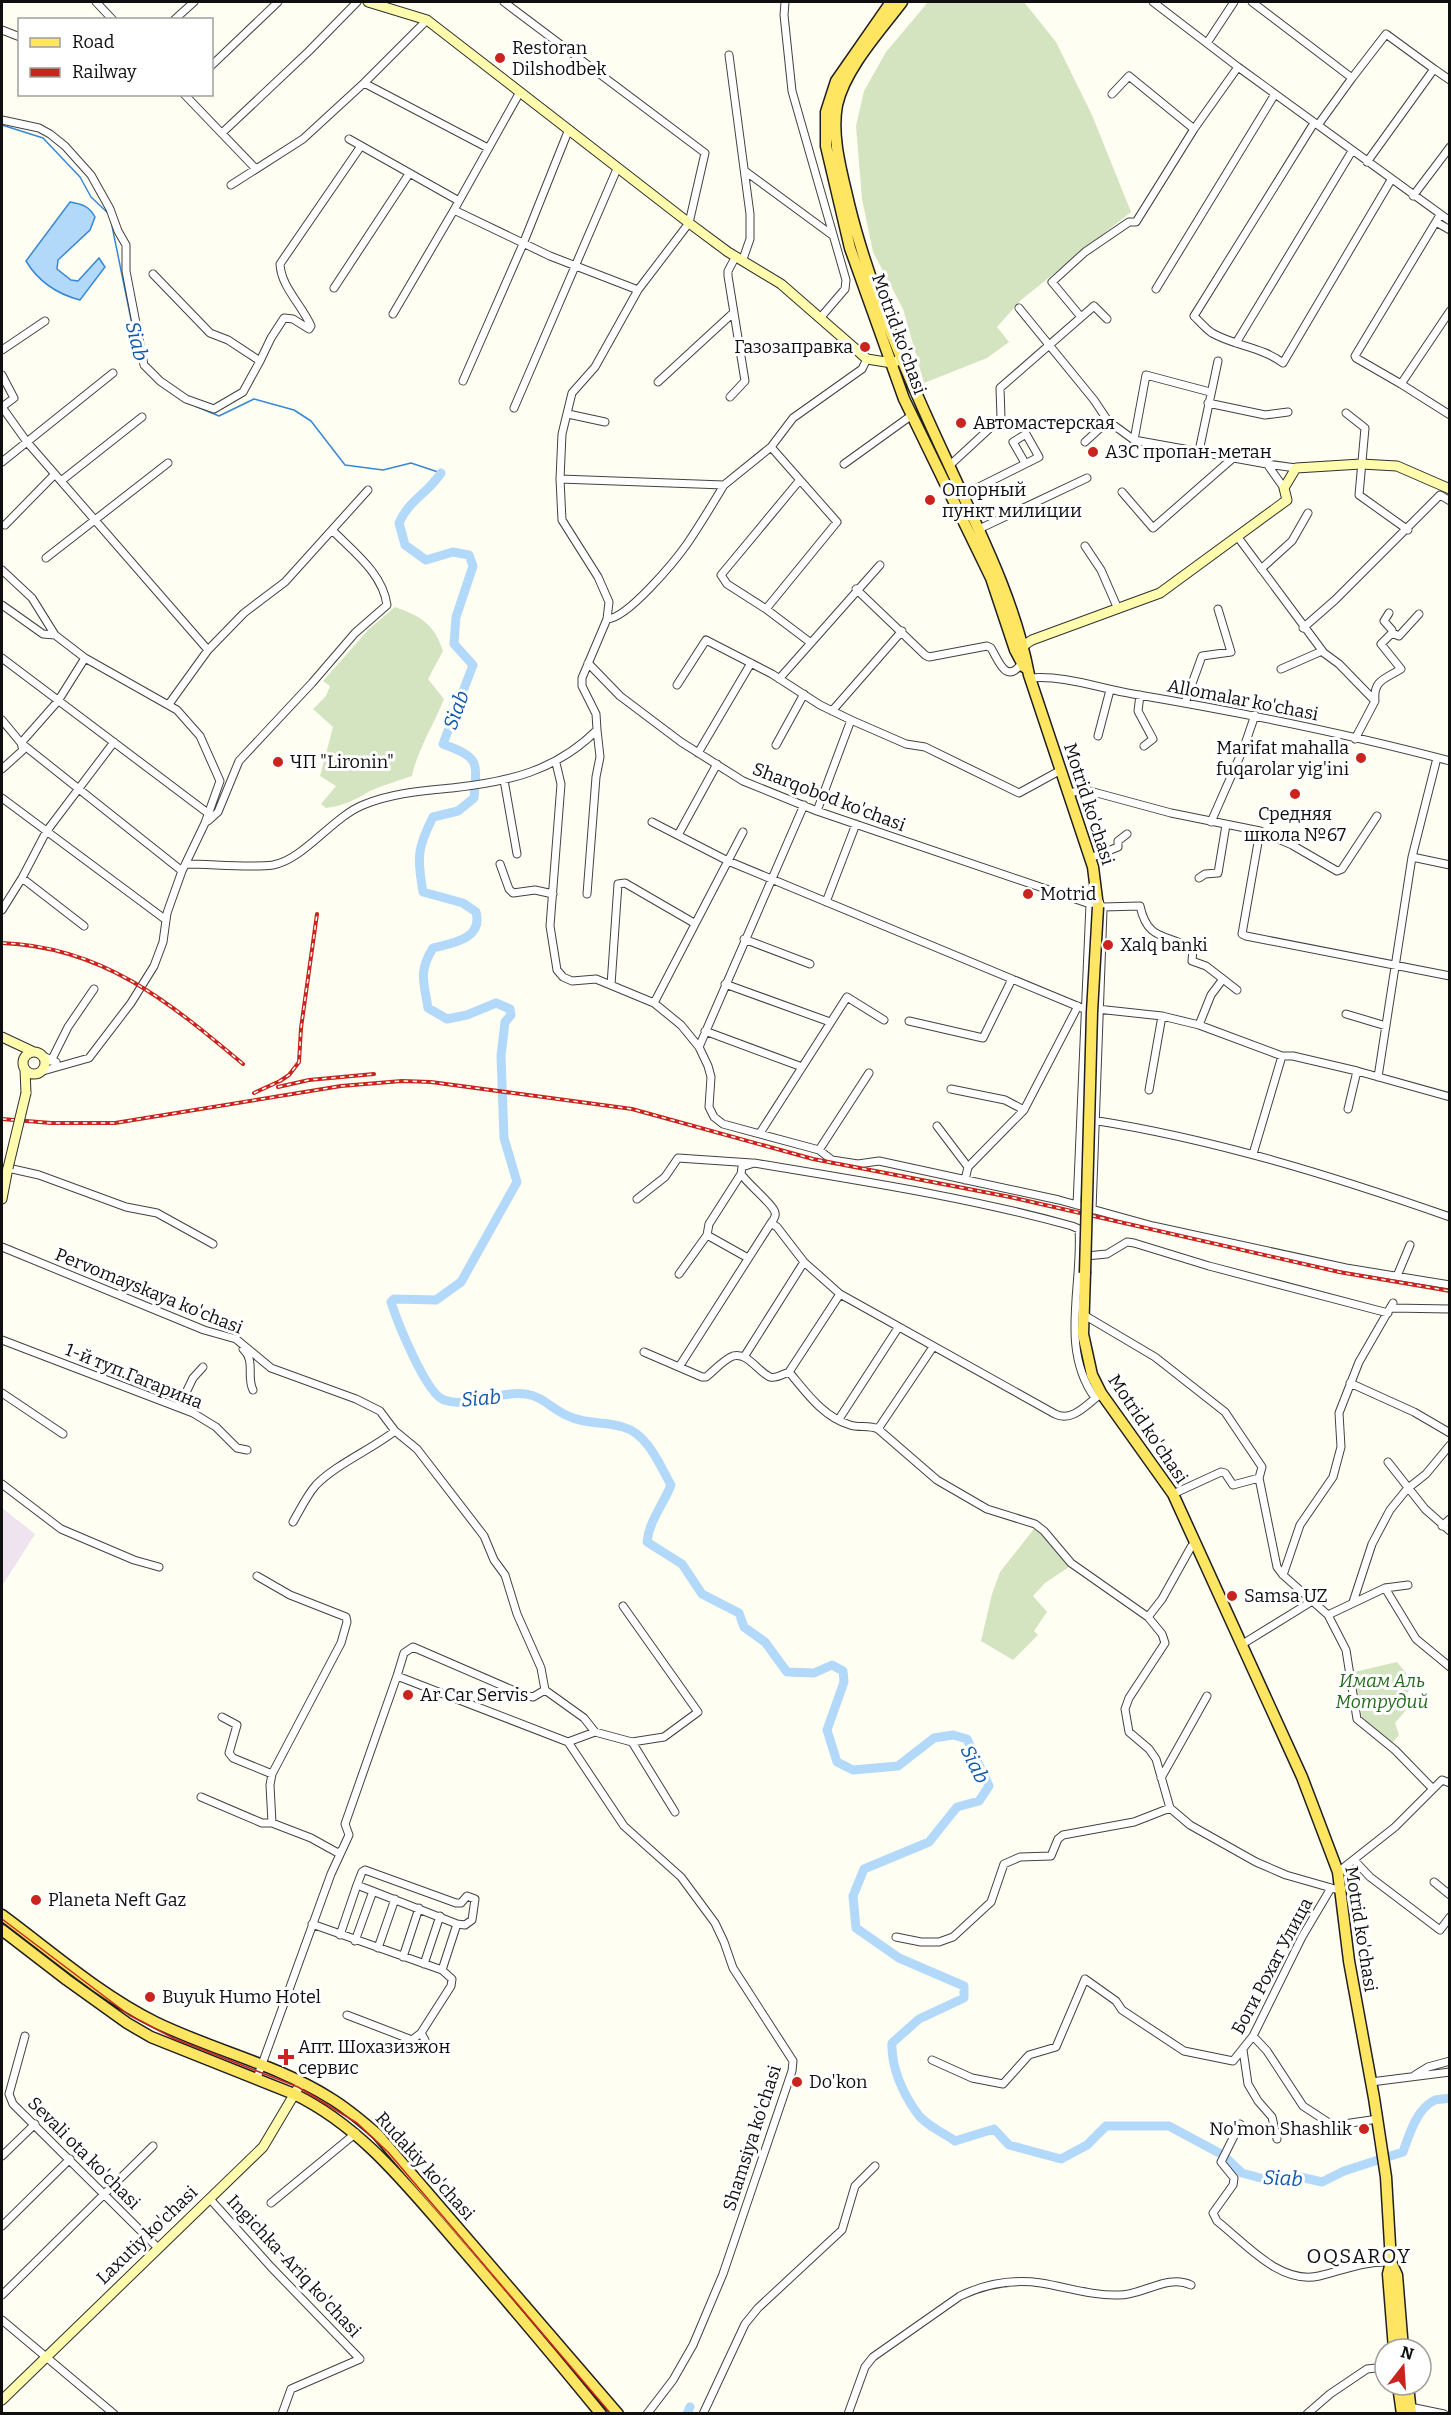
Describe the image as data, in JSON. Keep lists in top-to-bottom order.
{
  "streets": {
    "main road": ["Motrid ko'chasi", "Rudakiy ko'chasi"],
    "street": [
      "Allomalar ko'chasi",
      "Sharqobod ko'chasi",
      "Pervomayskaya ko'chasi",
      "1-й туп.Гагарина",
      "Боги Рохат Улица",
      "Shamsiya ko'chasi",
      "Sevali ota ko'chasi",
      "Laxutiy ko'chasi",
      "Ingichka-Ariq ko'chasi"
    ]
  },
  "crossings": [
    ["Motrid ko'chasi", "Allomalar ko'chasi"],
    ["Motrid ko'chasi", "Sharqobod ko'chasi"],
    ["Motrid ko'chasi", "Боги Рохат Улица"],
    ["Sevali ota ko'chasi", "Laxutiy ko'chasi"],
    ["Rudakiy ko'chasi", "Laxutiy ko'chasi"],
    ["Laxutiy ko'chasi", "Ingichka-Ariq ko'chasi"]
  ],
  "districts": ["OQSAROY"],
  "water": ["Siab"],
  "parks": ["Имам Аль Мотрудий"],
  "places": {
    "other": [
      "Restoran Dilshodbek",
      "Газозаправка",
      "Автомастерская",
      "АЗС пропан-метан",
      "Опорный пункт милиции",
      "Marifat mahalla fuqarolar yig'ini",
      "ЧП \"Lironin\"",
      "Средняя школа №67",
      "Motrid",
      "Xalq banki",
      "Samsa UZ",
      "Ar Car Servis",
      "Planeta Neft Gaz",
      "Buyuk Humo Hotel",
      "Do'kon",
      "No'mon Shashlik"
    ],
    "health": ["Апт. Шохазизжон сервис"]
  },
  "legend": ["Road", "Railway"],
  "north": "top"
}
